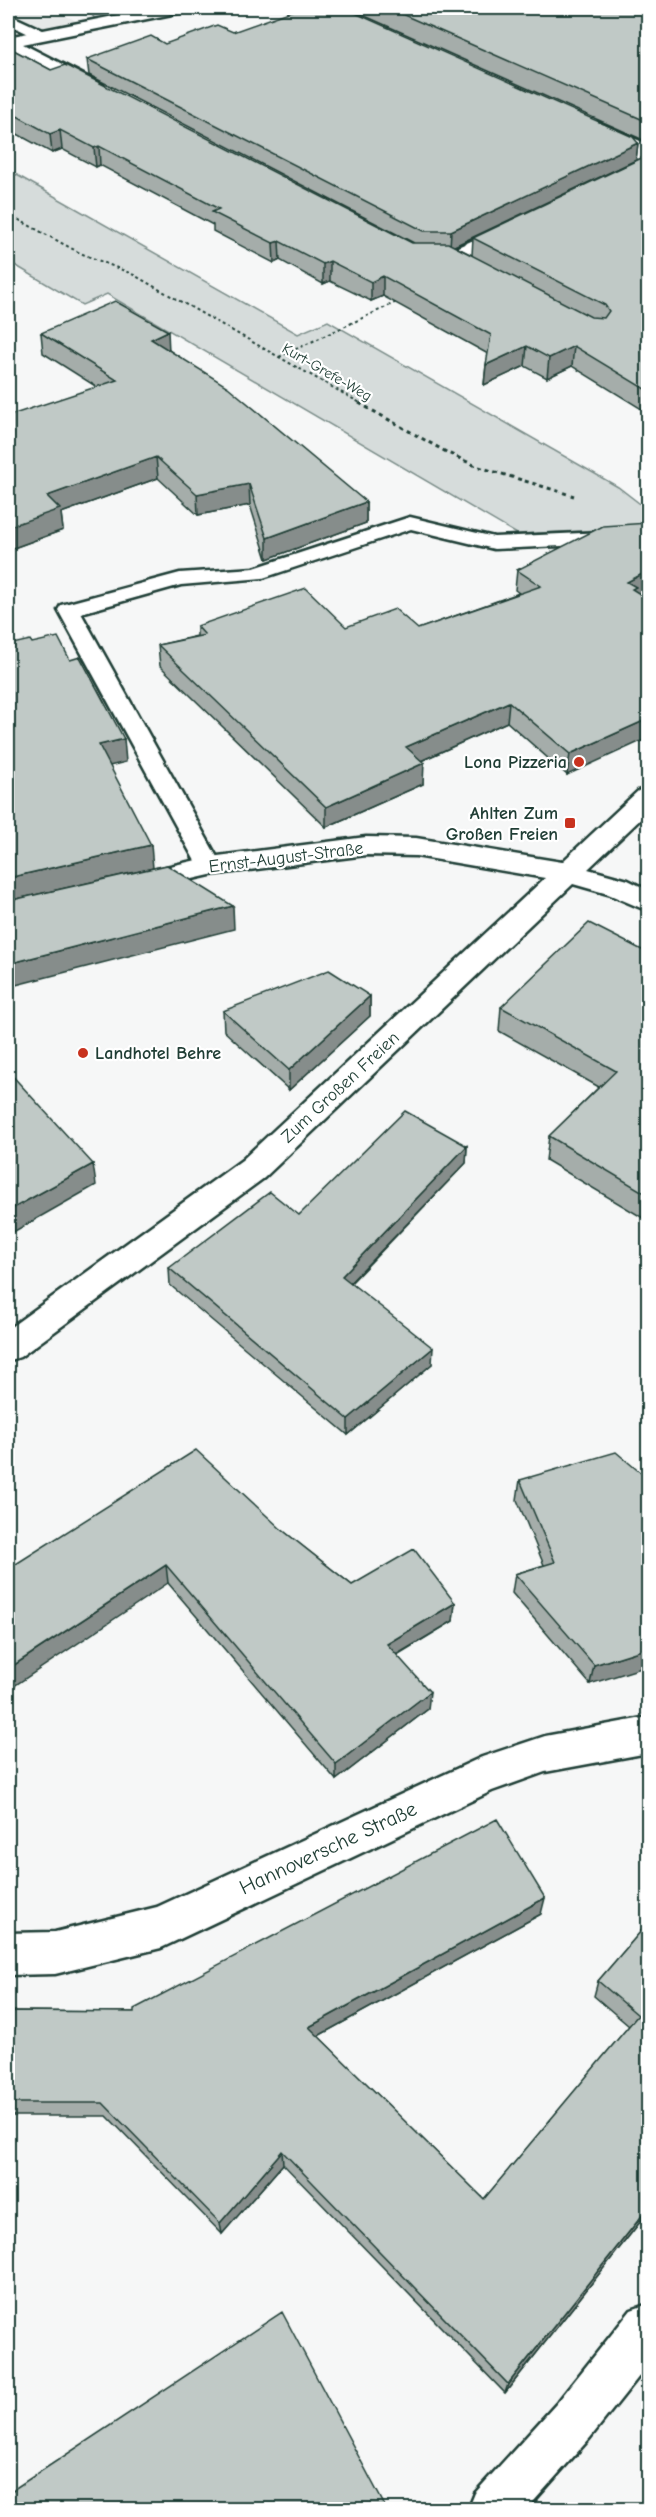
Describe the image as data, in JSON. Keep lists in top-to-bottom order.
{
  "streets": {
    "street": ["Ernst-August-Straße", "Zum Großen Freien", "Hannoversche Straße"],
    "path": ["Kurt-Grefe-Weg"]
  },
  "crossings": [
    ["Ernst-August-Straße", "Zum Großen Freien"]
  ],
  "places": {
    "other": ["Lona Pizzeria", "Landhotel Behre"],
    "transit": ["Ahlten Zum Großen Freien"]
  }
}
